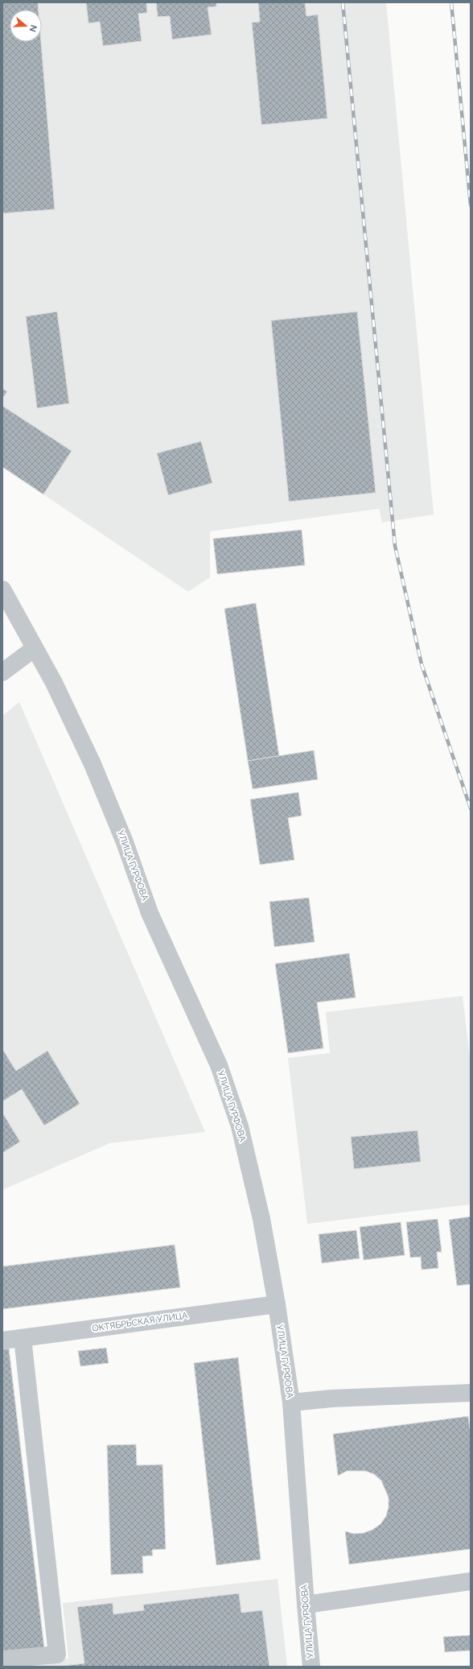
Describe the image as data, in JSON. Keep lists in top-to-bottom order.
{
  "streets": {
    "street": ["УЛИЦА ГУРФОВА", "ОКТЯБРЬСКАЯ УЛИЦА"]
  },
  "crossings": [
    ["УЛИЦА ГУРФОВА", "ОКТЯБРЬСКАЯ УЛИЦА"]
  ],
  "north": "right"
}
